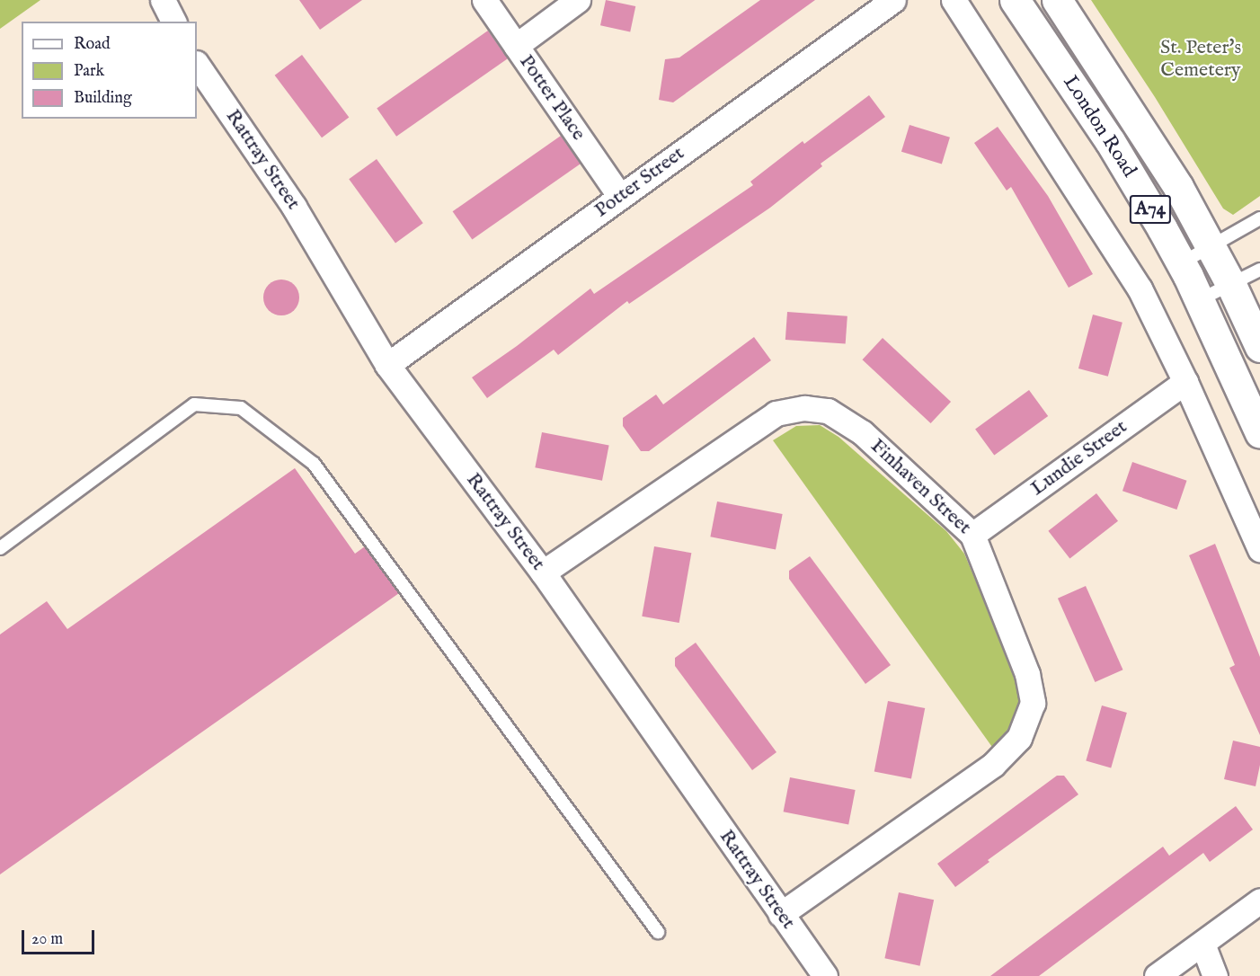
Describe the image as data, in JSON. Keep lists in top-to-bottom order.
{
  "streets": {
    "main road": ["London Road", "A74"],
    "street": [
      "Potter Place",
      "Rattray Street",
      "Potter Street",
      "Lundie Street",
      "Finhaven Street"
    ]
  },
  "crossings": [
    ["Potter Place", "Potter Street"],
    ["Rattray Street", "Potter Street"],
    ["Rattray Street", "Finhaven Street"],
    ["Lundie Street", "Finhaven Street"]
  ],
  "parks": ["St. Peter's Cemetery"],
  "legend": ["Road", "Park", "Building"],
  "scale_bar": "20 m"
}
